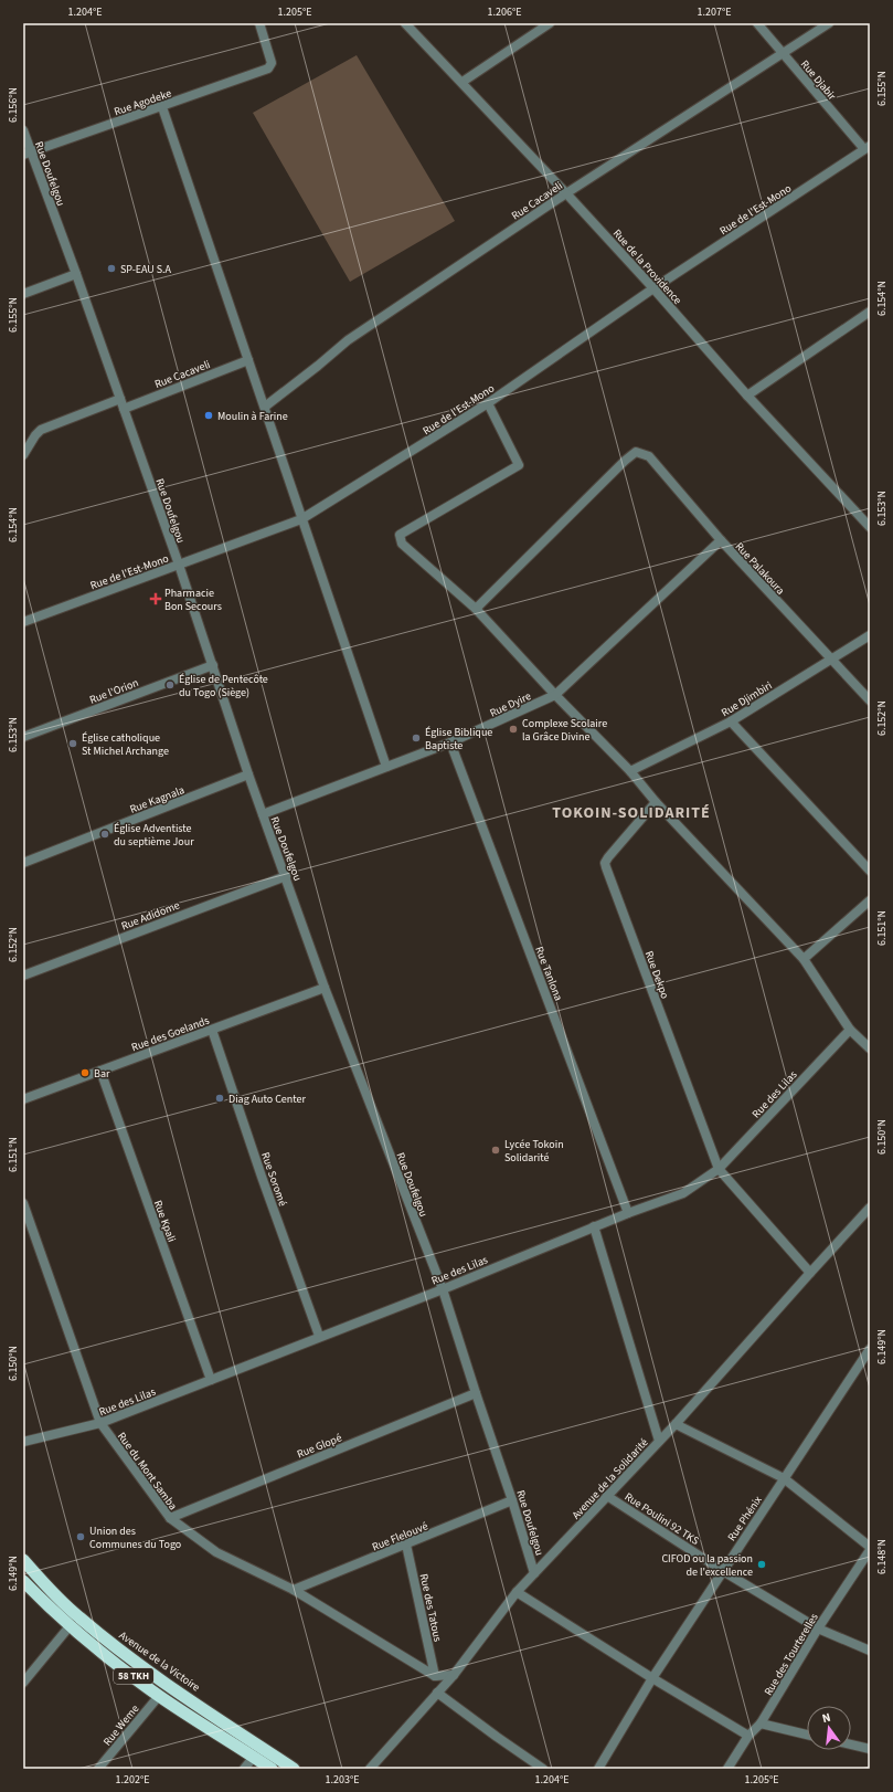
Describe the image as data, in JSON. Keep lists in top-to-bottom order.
{
  "streets": {
    "highway": ["Avenue de la Victoire", "58 TKH"],
    "street": [
      "Rue Djabir",
      "Rue Agodeke",
      "Rue Doufelgou",
      "Rue Cacaveli",
      "Rue de l'Est-Mono",
      "Rue de la Providence",
      "Rue Palakoura",
      "Rue l'Orion",
      "Rue Djimbiri",
      "Rue Dyire",
      "Rue Kagnala",
      "Rue Adidome",
      "Rue Tanlona",
      "Rue Dekpo",
      "Rue des Goelands",
      "Rue des Lilas",
      "Rue Soromé",
      "Rue Kpali",
      "Rue Glopé",
      "Rue du Mont Samba",
      "Avenue de la Solidarité",
      "Rue Poulini 92 TKS",
      "Rue Phénix",
      "Rue Flelouvé",
      "Rue des Tatous",
      "Rue des Tourterelles",
      "Rue Weme"
    ]
  },
  "crossings": [
    ["Rue Djabir", "Rue Cacaveli"],
    ["Rue Djabir", "Rue de l'Est-Mono"],
    ["Rue Agodeke", "Rue Doufelgou"],
    ["Rue Doufelgou", "Rue Cacaveli"],
    ["Rue Doufelgou", "Rue de l'Est-Mono"],
    ["Rue Doufelgou", "Rue l'Orion"],
    ["Rue Doufelgou", "Rue Dyire"],
    ["Rue Doufelgou", "Rue Kagnala"],
    ["Rue Doufelgou", "Rue Adidome"],
    ["Rue Doufelgou", "Rue des Goelands"],
    ["Rue Doufelgou", "Rue des Lilas"],
    ["Rue Doufelgou", "Rue Glopé"],
    ["Rue Doufelgou", "Avenue de la Solidarité"],
    ["Rue Doufelgou", "Rue Flelouvé"],
    ["Rue Cacaveli", "Rue de la Providence"],
    ["Rue de l'Est-Mono", "Rue de la Providence"],
    ["Rue Palakoura", "Rue Djimbiri"],
    ["Rue Palakoura", "Rue Dyire"],
    ["Rue Dyire", "Rue Tanlona"],
    ["Rue Tanlona", "Rue des Lilas"],
    ["Rue Dekpo", "Rue des Lilas"],
    ["Rue des Goelands", "Rue Soromé"],
    ["Rue des Goelands", "Rue Kpali"],
    ["Rue des Lilas", "Rue Soromé"],
    ["Rue des Lilas", "Rue Kpali"],
    ["Rue des Lilas", "Rue du Mont Samba"],
    ["Rue Glopé", "Rue du Mont Samba"],
    ["Rue du Mont Samba", "Rue Flelouvé"],
    ["Rue du Mont Samba", "Rue des Tatous"],
    ["Avenue de la Solidarité", "Rue Poulini 92 TKS"],
    ["Rue Poulini 92 TKS", "Rue Phénix"],
    ["Rue Poulini 92 TKS", "Rue des Tourterelles"],
    ["Rue Flelouvé", "Rue des Tatous"],
    ["58 TKH", "Rue Weme"]
  ],
  "districts": ["TOKOIN-SOLIDARITÉ"],
  "places": {
    "other": [
      "SP-EAU S.A",
      "Moulin à Farine",
      "Église de Pentecôte du Togo (Siège)",
      "Complexe Scolaire la Grâce Divine",
      "Église Biblique Baptiste",
      "Église catholique St Michel Archange",
      "Église Adventiste du septième Jour",
      "Bar",
      "Diag Auto Center",
      "Lycée Tokoin Solidarité",
      "Union des Communes du Togo",
      "CIFOD ou la passion de l'excellence"
    ],
    "health": ["Pharmacie Bon Secours"]
  },
  "north": "top",
  "coordinates": [
    "1.204°E",
    "1.205°E",
    "1.206°E",
    "1.207°E",
    "6.155°N",
    "6.156°N",
    "6.154°N",
    "6.153°N",
    "6.152°N",
    "6.151°N",
    "6.150°N",
    "6.149°N",
    "6.148°N",
    "1.202°E",
    "1.203°E"
  ]
}
